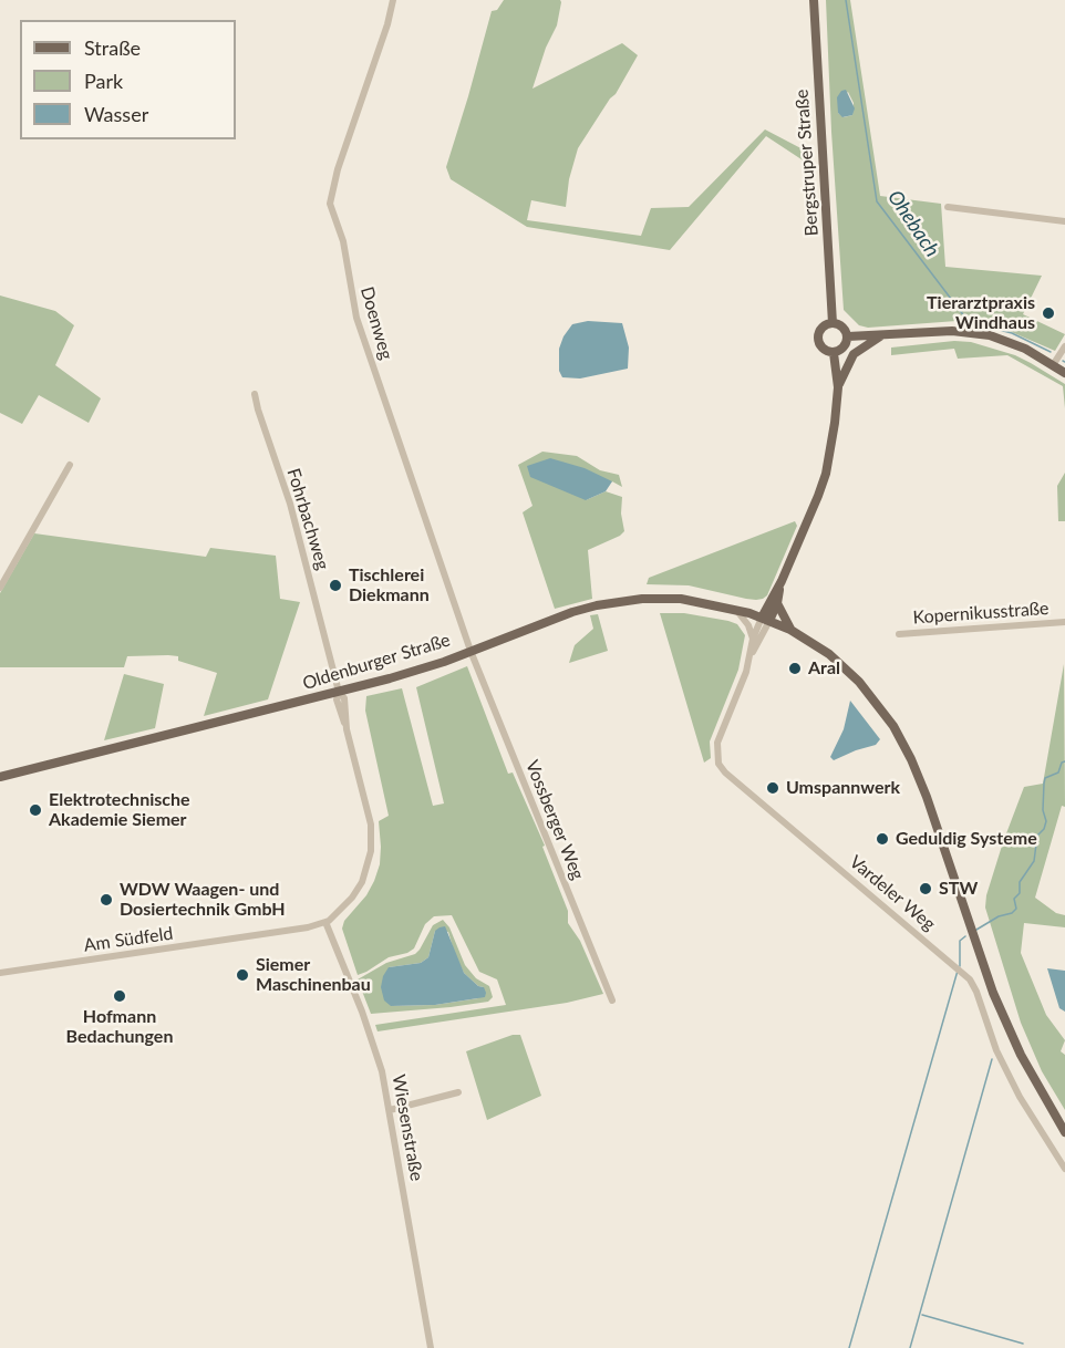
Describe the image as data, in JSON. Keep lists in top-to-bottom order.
{
  "streets": {
    "main road": ["Bergstruper Straße", "Oldenburger Straße"],
    "street": [
      "Doenweg",
      "Fohrbachweg",
      "Kopernikusstraße",
      "Vossberger Weg",
      "Vardeler Weg",
      "Am Südfeld",
      "Wiesenstraße"
    ]
  },
  "crossings": [
    ["Doenweg", "Oldenburger Straße"],
    ["Doenweg", "Vossberger Weg"],
    ["Fohrbachweg", "Oldenburger Straße"],
    ["Fohrbachweg", "Am Südfeld"],
    ["Oldenburger Straße", "Vossberger Weg"],
    ["Oldenburger Straße", "Vardeler Weg"],
    ["Oldenburger Straße", "Am Südfeld"],
    ["Am Südfeld", "Wiesenstraße"]
  ],
  "water": ["Ohebach"],
  "places": [
    "Tierarztpraxis Windhaus",
    "Tischlerei Diekmann",
    "Aral",
    "Umspannwerk",
    "Elektrotechnische Akademie Siemer",
    "Geduldig Systeme",
    "STW",
    "WDW Waagen- und Dosiertechnik GmbH",
    "Siemer Maschinenbau",
    "Hofmann Bedachungen"
  ],
  "legend": ["Straße", "Park", "Wasser"]
}
